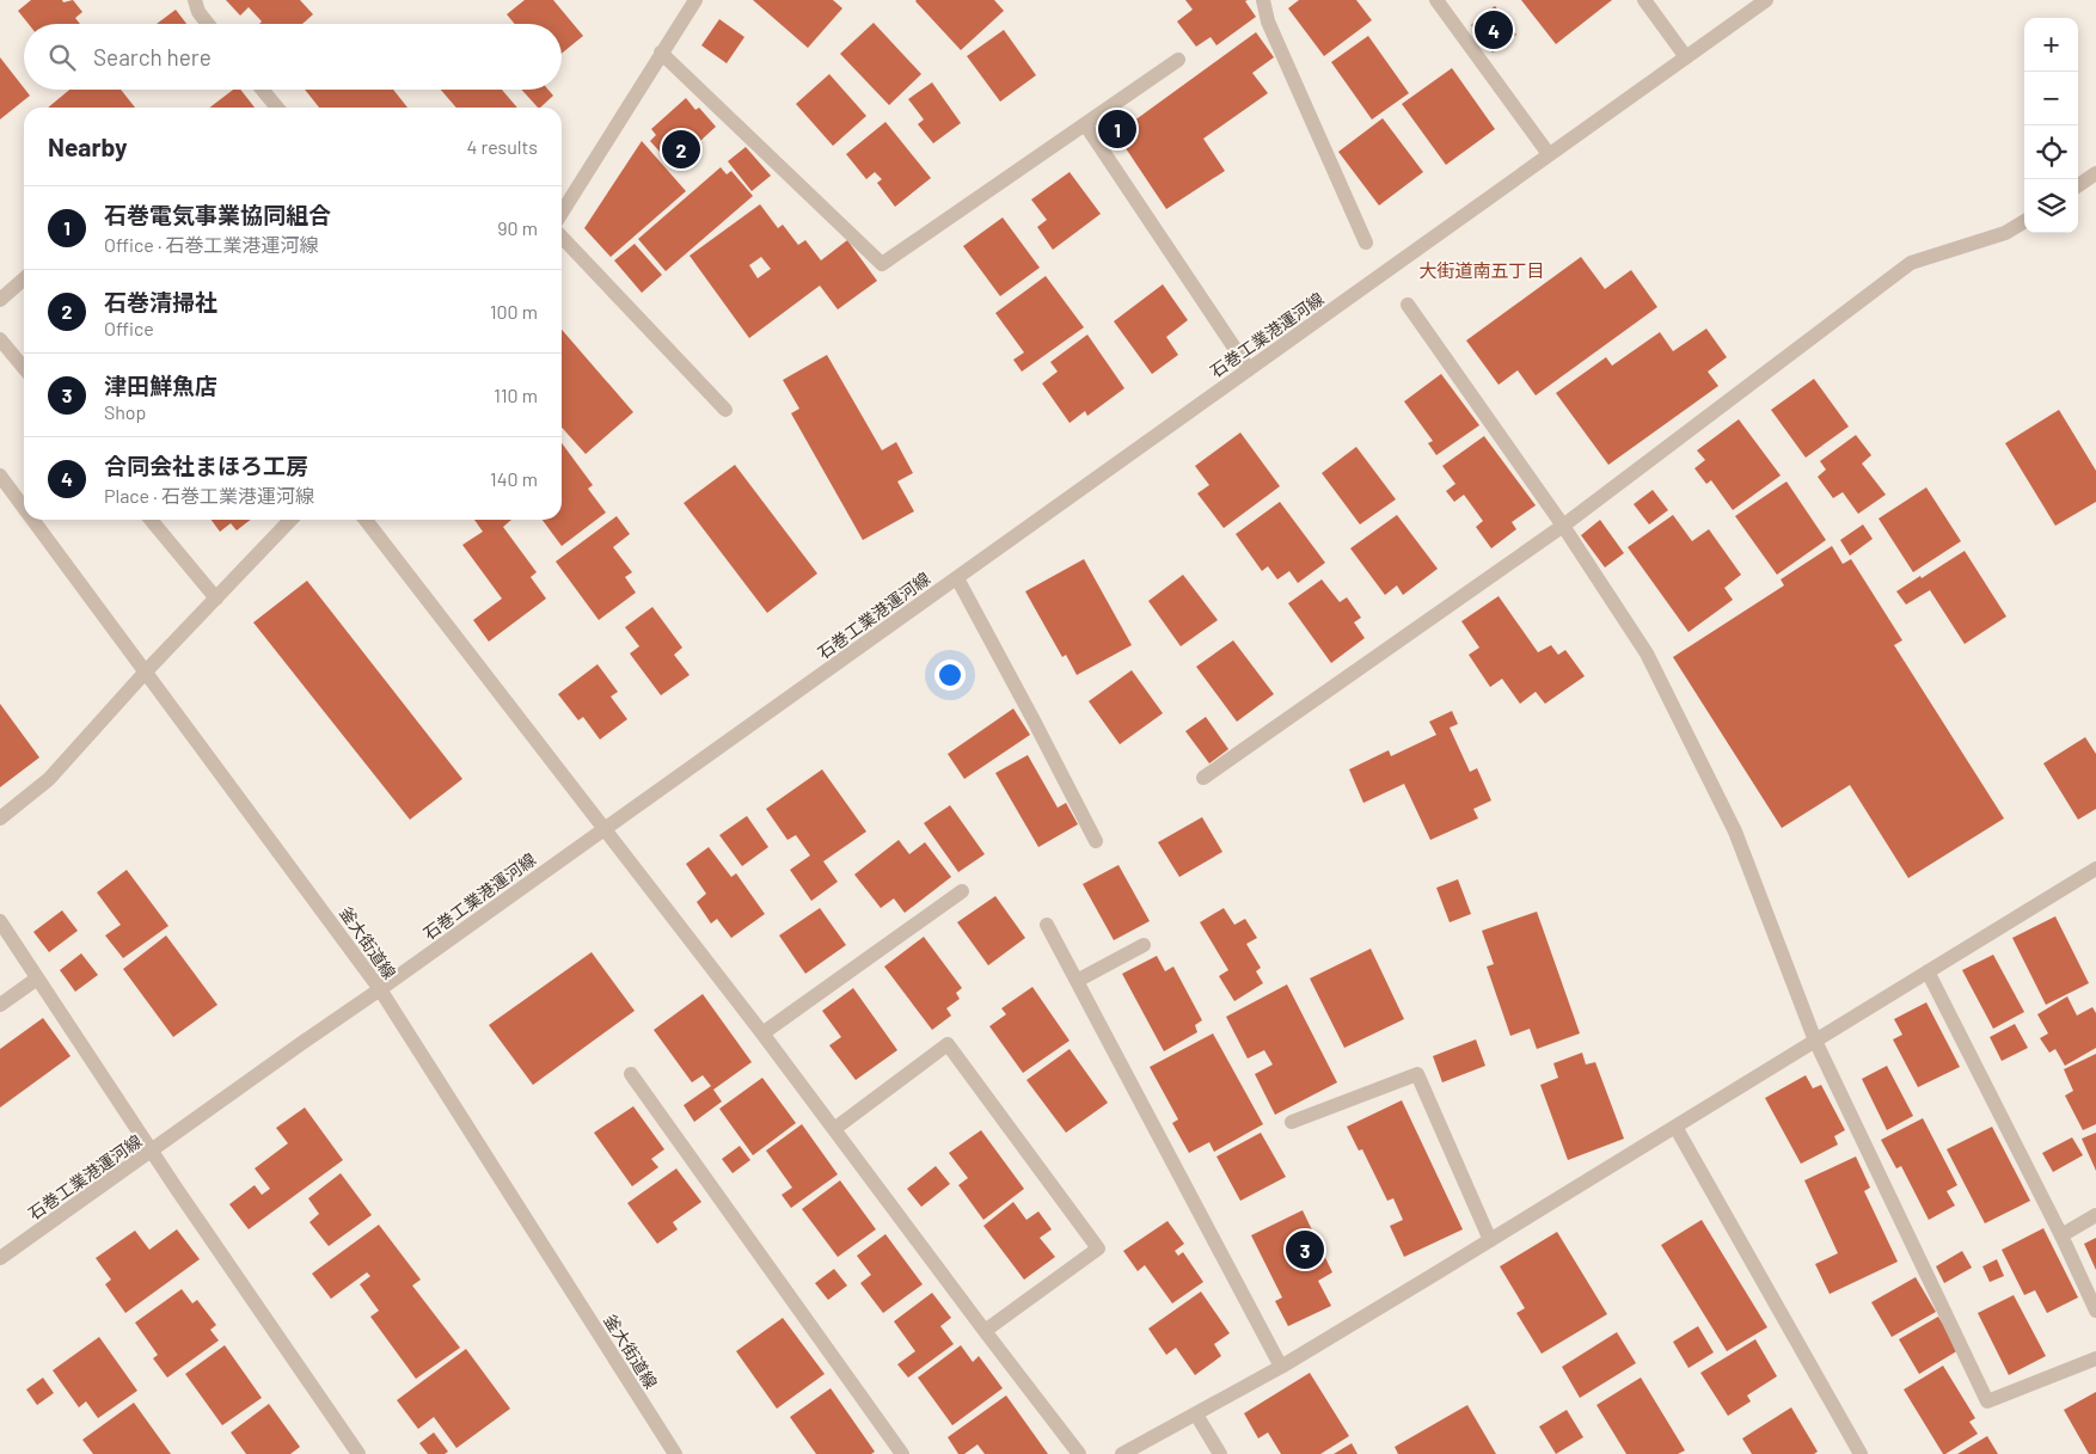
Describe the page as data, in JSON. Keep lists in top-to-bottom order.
{
  "streets": {
    "street": ["石巻工業港運河線", "釜大街道線"]
  },
  "crossings": [
    ["石巻工業港運河線", "釜大街道線"]
  ],
  "districts": ["大街道南五丁目"],
  "page": {
    "pins": [
      "4",
      "1",
      "2",
      "3"
    ],
    "map_buttons": ["+", "−"],
    "search": "Search here",
    "heading": ["Nearby", "4 results"],
    "list": [
      {
        "mark": "1",
        "name": "石巻電気事業協同組合",
        "note": "Office · 石巻工業港運河線",
        "value": "90 m"
      },
      {
        "mark": "2",
        "name": "石巻清掃社",
        "note": "Office",
        "value": "100 m"
      },
      {
        "mark": "3",
        "name": "津田鮮魚店",
        "note": "Shop",
        "value": "110 m"
      },
      {
        "mark": "4",
        "name": "合同会社まほろ工房",
        "note": "Place · 石巻工業港運河線",
        "value": "140 m"
      }
    ]
  }
}
